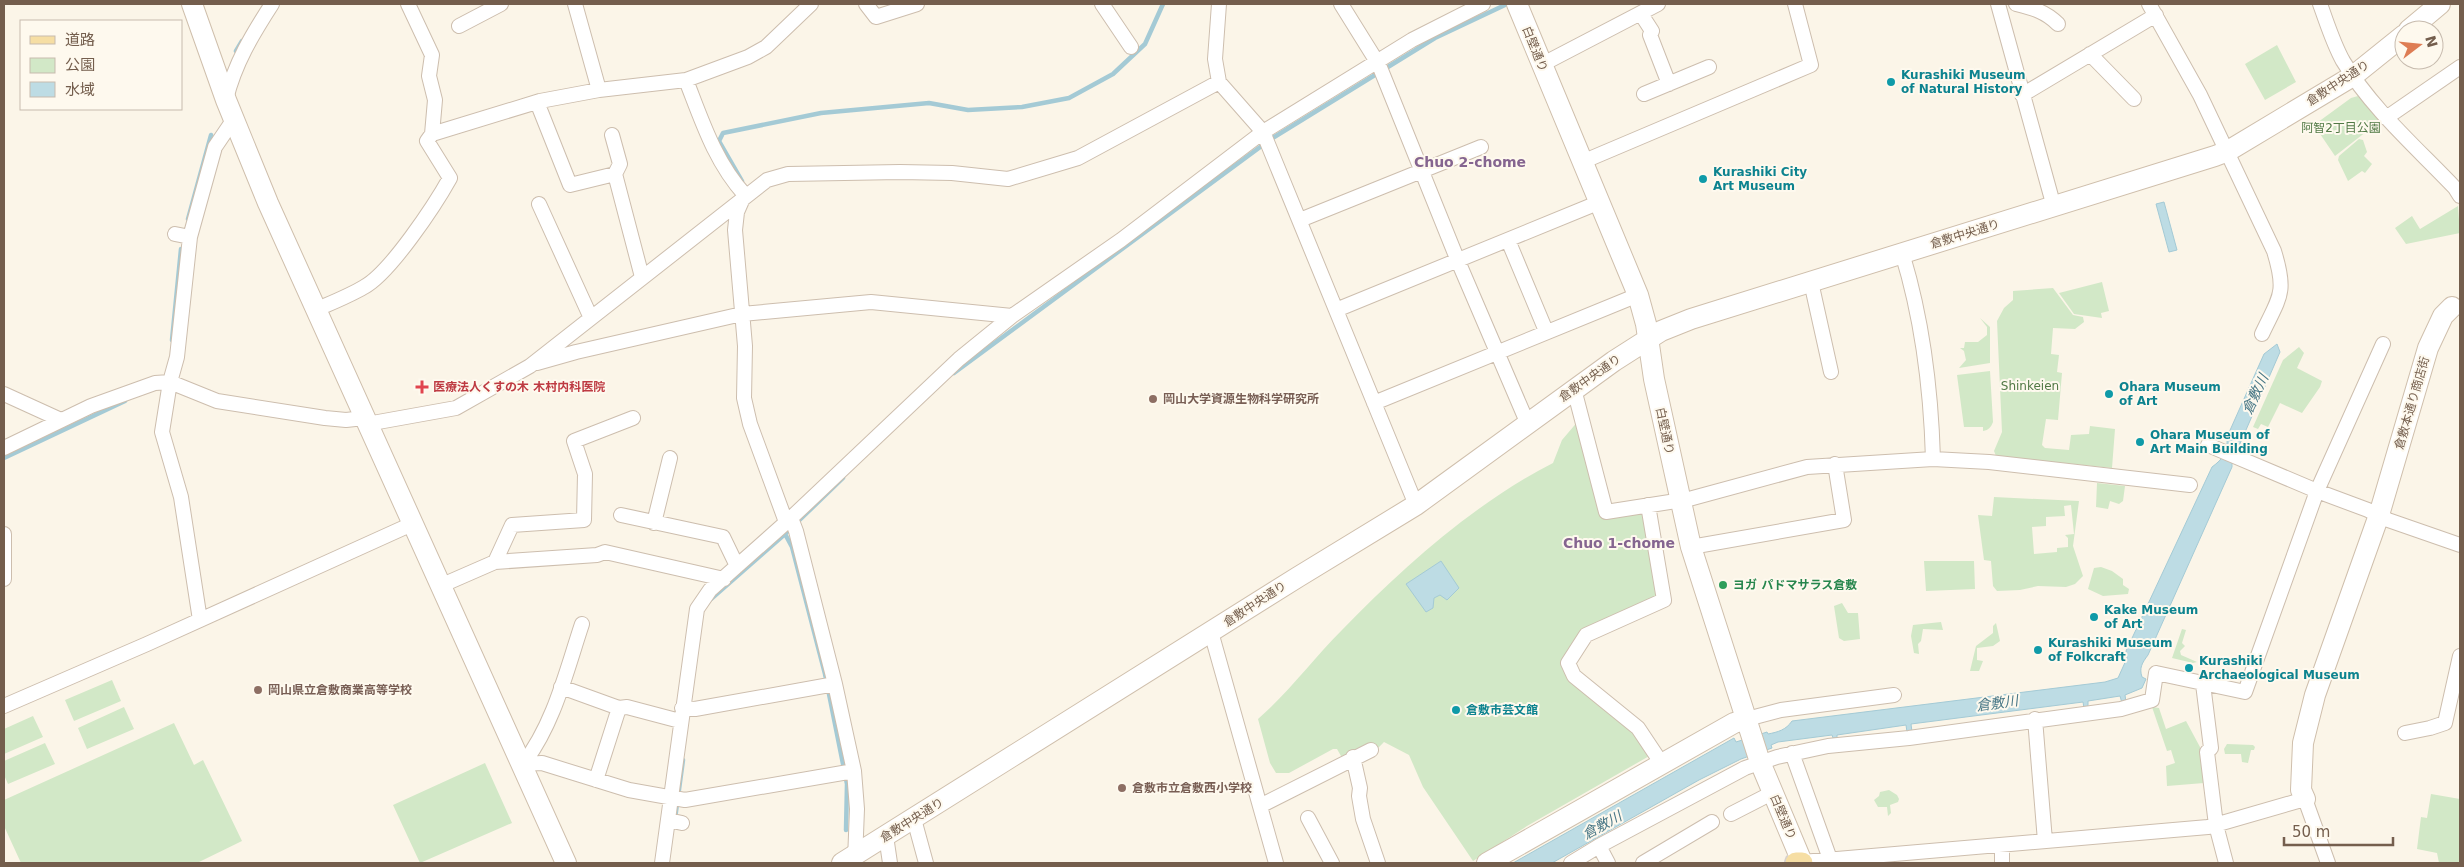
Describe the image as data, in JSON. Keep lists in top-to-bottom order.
{
  "streets": {
    "street": ["白壁通り", "倉敷中央通り", "倉敷本通り商店街"]
  },
  "crossings": [
    ["白壁通り", "倉敷中央通り"]
  ],
  "districts": ["Chuo 2-chome", "Chuo 1-chome"],
  "water": ["倉敷川"],
  "parks": ["阿智2丁目公園", "Shinkeien"],
  "places": {
    "other": [
      "Kurashiki Museum of Natural History",
      "Kurashiki City Art Museum",
      "Ohara Museum of Art",
      "岡山大学資源生物科学研究所",
      "Ohara Museum of Art Main Building",
      "ヨガ パドマサラス倉敷",
      "Kake Museum of Art",
      "Kurashiki Museum of Folkcraft",
      "Kurashiki Archaeological Museum",
      "岡山県立倉敷商業高等学校",
      "倉敷市芸文館",
      "倉敷市立倉敷西小学校"
    ],
    "health": ["医療法人くすの木 木村内科医院"]
  },
  "legend": ["道路", "公園", "水域"],
  "scale_bar": "50 m",
  "north": "right"
}
